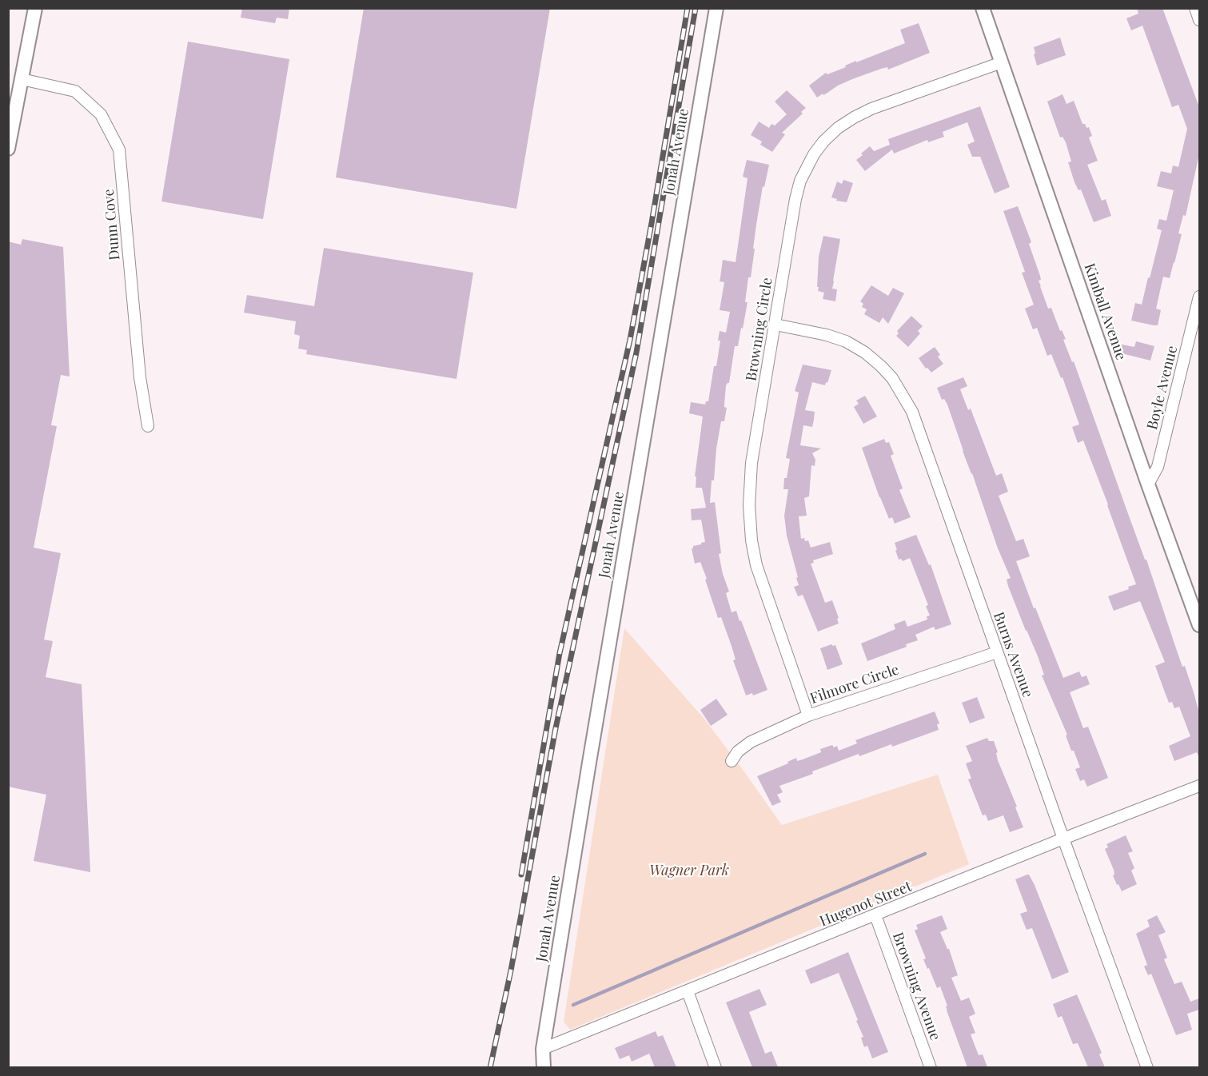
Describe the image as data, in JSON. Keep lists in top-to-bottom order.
{
  "streets": {
    "street": [
      "Jonah Avenue",
      "Dunn Cove",
      "Kimball Avenue",
      "Browning Circle",
      "Boyle Avenue",
      "Burns Avenue",
      "Filmore Circle",
      "Hugenot Street",
      "Browning Avenue"
    ]
  },
  "crossings": [
    ["Jonah Avenue", "Hugenot Street"],
    ["Kimball Avenue", "Browning Circle"],
    ["Kimball Avenue", "Boyle Avenue"],
    ["Browning Circle", "Burns Avenue"],
    ["Browning Circle", "Filmore Circle"],
    ["Burns Avenue", "Filmore Circle"],
    ["Burns Avenue", "Hugenot Street"],
    ["Hugenot Street", "Browning Avenue"]
  ],
  "parks": ["Wagner Park"]
}
